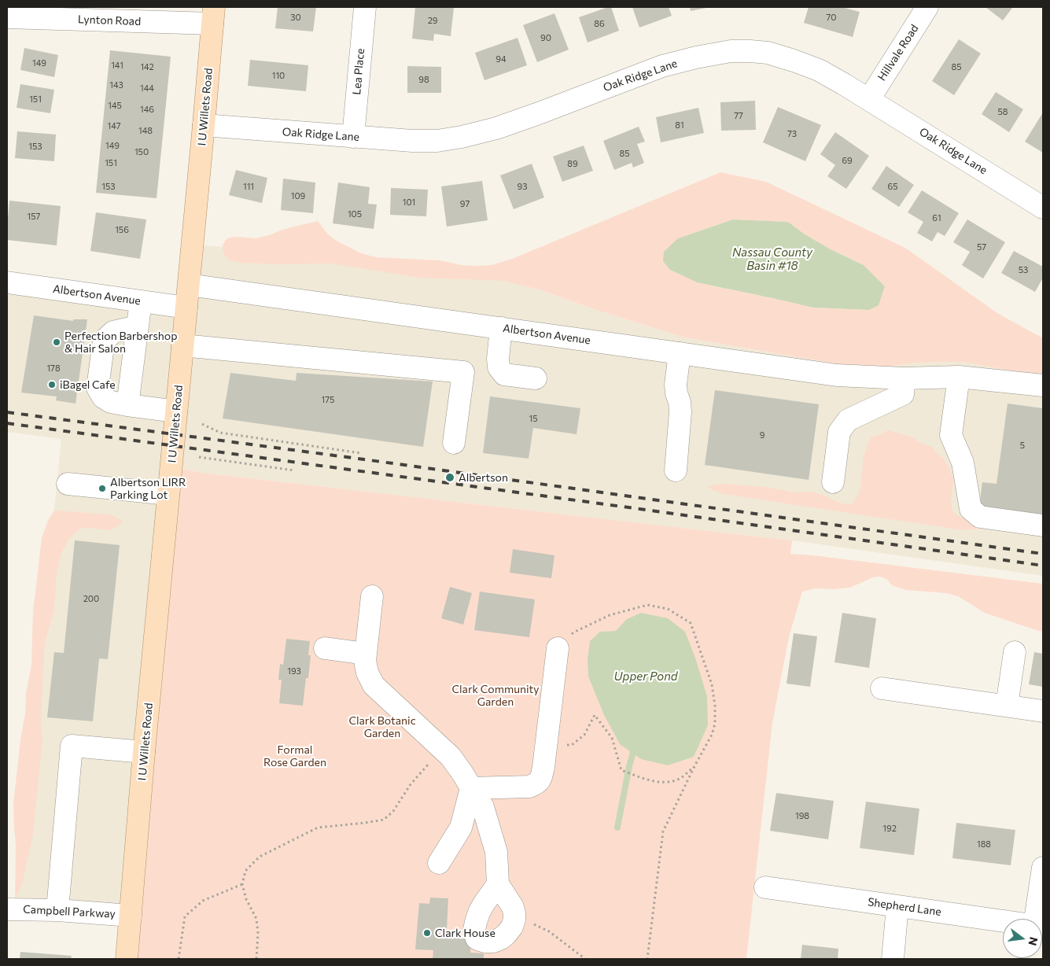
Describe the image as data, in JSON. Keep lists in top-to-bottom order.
{
  "streets": {
    "main road": ["I U Willets Road"],
    "street": [
      "Lynton Road",
      "Hillvale Road",
      "Lea Place",
      "Oak Ridge Lane",
      "Albertson Avenue",
      "Shepherd Lane",
      "Campbell Parkway"
    ]
  },
  "crossings": [
    ["Lynton Road", "I U Willets Road"],
    ["Hillvale Road", "Oak Ridge Lane"],
    ["Lea Place", "Oak Ridge Lane"],
    ["Oak Ridge Lane", "I U Willets Road"],
    ["I U Willets Road", "Albertson Avenue"],
    ["I U Willets Road", "Campbell Parkway"]
  ],
  "water": ["Nassau County Basin #18", "Upper Pond"],
  "parks": ["Clark Community Garden", "Clark Botanic Garden", "Formal Rose Garden"],
  "places": [
    "Perfection Barbershop & Hair Salon",
    "iBagel Cafe",
    "Albertson",
    "Albertson LIRR Parking Lot",
    "Clark House"
  ],
  "house_numbers": [
    "30",
    "70",
    "29",
    "86",
    "90",
    "94",
    "149",
    "141",
    "142",
    "85",
    "110",
    "98",
    "143",
    "144",
    "151",
    "145",
    "146",
    "58",
    "77",
    "81",
    "147",
    "148",
    "73",
    "149",
    "153",
    "150",
    "85",
    "69",
    "151",
    "89",
    "153",
    "111",
    "93",
    "65",
    "109",
    "101",
    "97",
    "105",
    "157",
    "61",
    "156",
    "57",
    "53",
    "178",
    "175",
    "15",
    "9",
    "5",
    "200",
    "193",
    "198",
    "192",
    "188"
  ],
  "north": "right"
}
